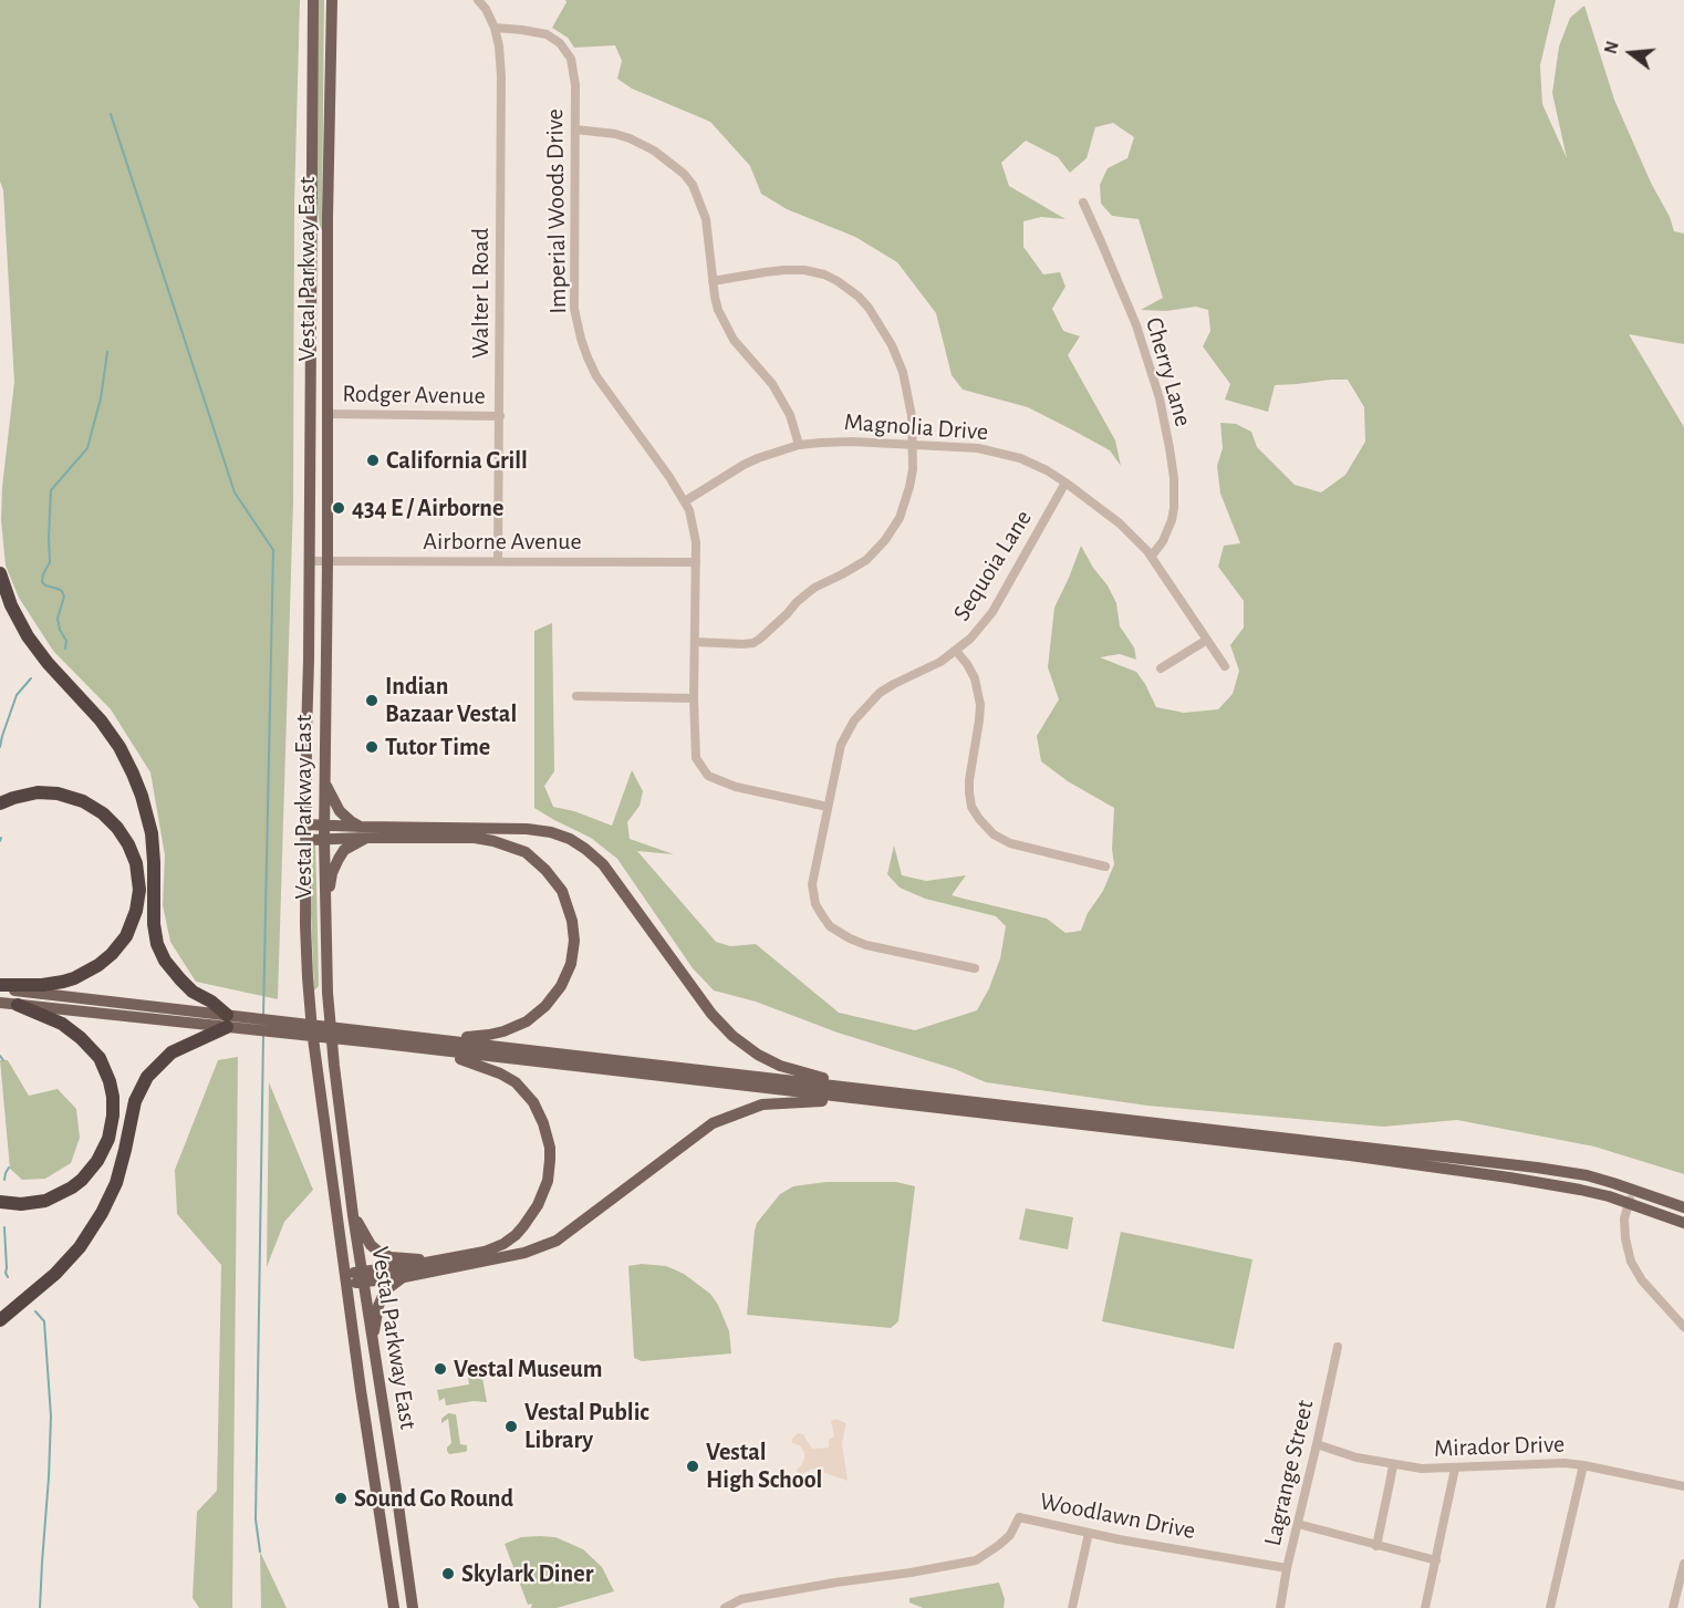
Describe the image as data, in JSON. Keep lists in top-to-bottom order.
{
  "streets": {
    "main road": ["Vestal Parkway East"],
    "street": [
      "Imperial Woods Drive",
      "Walter L Road",
      "Cherry Lane",
      "Rodger Avenue",
      "Magnolia Drive",
      "Airborne Avenue",
      "Sequoia Lane",
      "Mirador Drive",
      "Lagrange Street",
      "Woodlawn Drive"
    ]
  },
  "crossings": [
    ["Imperial Woods Drive", "Walter L Road"],
    ["Imperial Woods Drive", "Magnolia Drive"],
    ["Imperial Woods Drive", "Airborne Avenue"],
    ["Imperial Woods Drive", "Sequoia Lane"],
    ["Vestal Parkway East", "Rodger Avenue"],
    ["Vestal Parkway East", "Airborne Avenue"],
    ["Walter L Road", "Rodger Avenue"],
    ["Walter L Road", "Airborne Avenue"],
    ["Cherry Lane", "Magnolia Drive"],
    ["Magnolia Drive", "Sequoia Lane"],
    ["Mirador Drive", "Lagrange Street"],
    ["Lagrange Street", "Woodlawn Drive"]
  ],
  "places": [
    "California Grill",
    "434 E / Airborne",
    "Indian Bazaar Vestal",
    "Tutor Time",
    "Vestal Museum",
    "Vestal Public Library",
    "Vestal High School",
    "Sound Go Round",
    "Skylark Diner"
  ],
  "north": "left"
}
